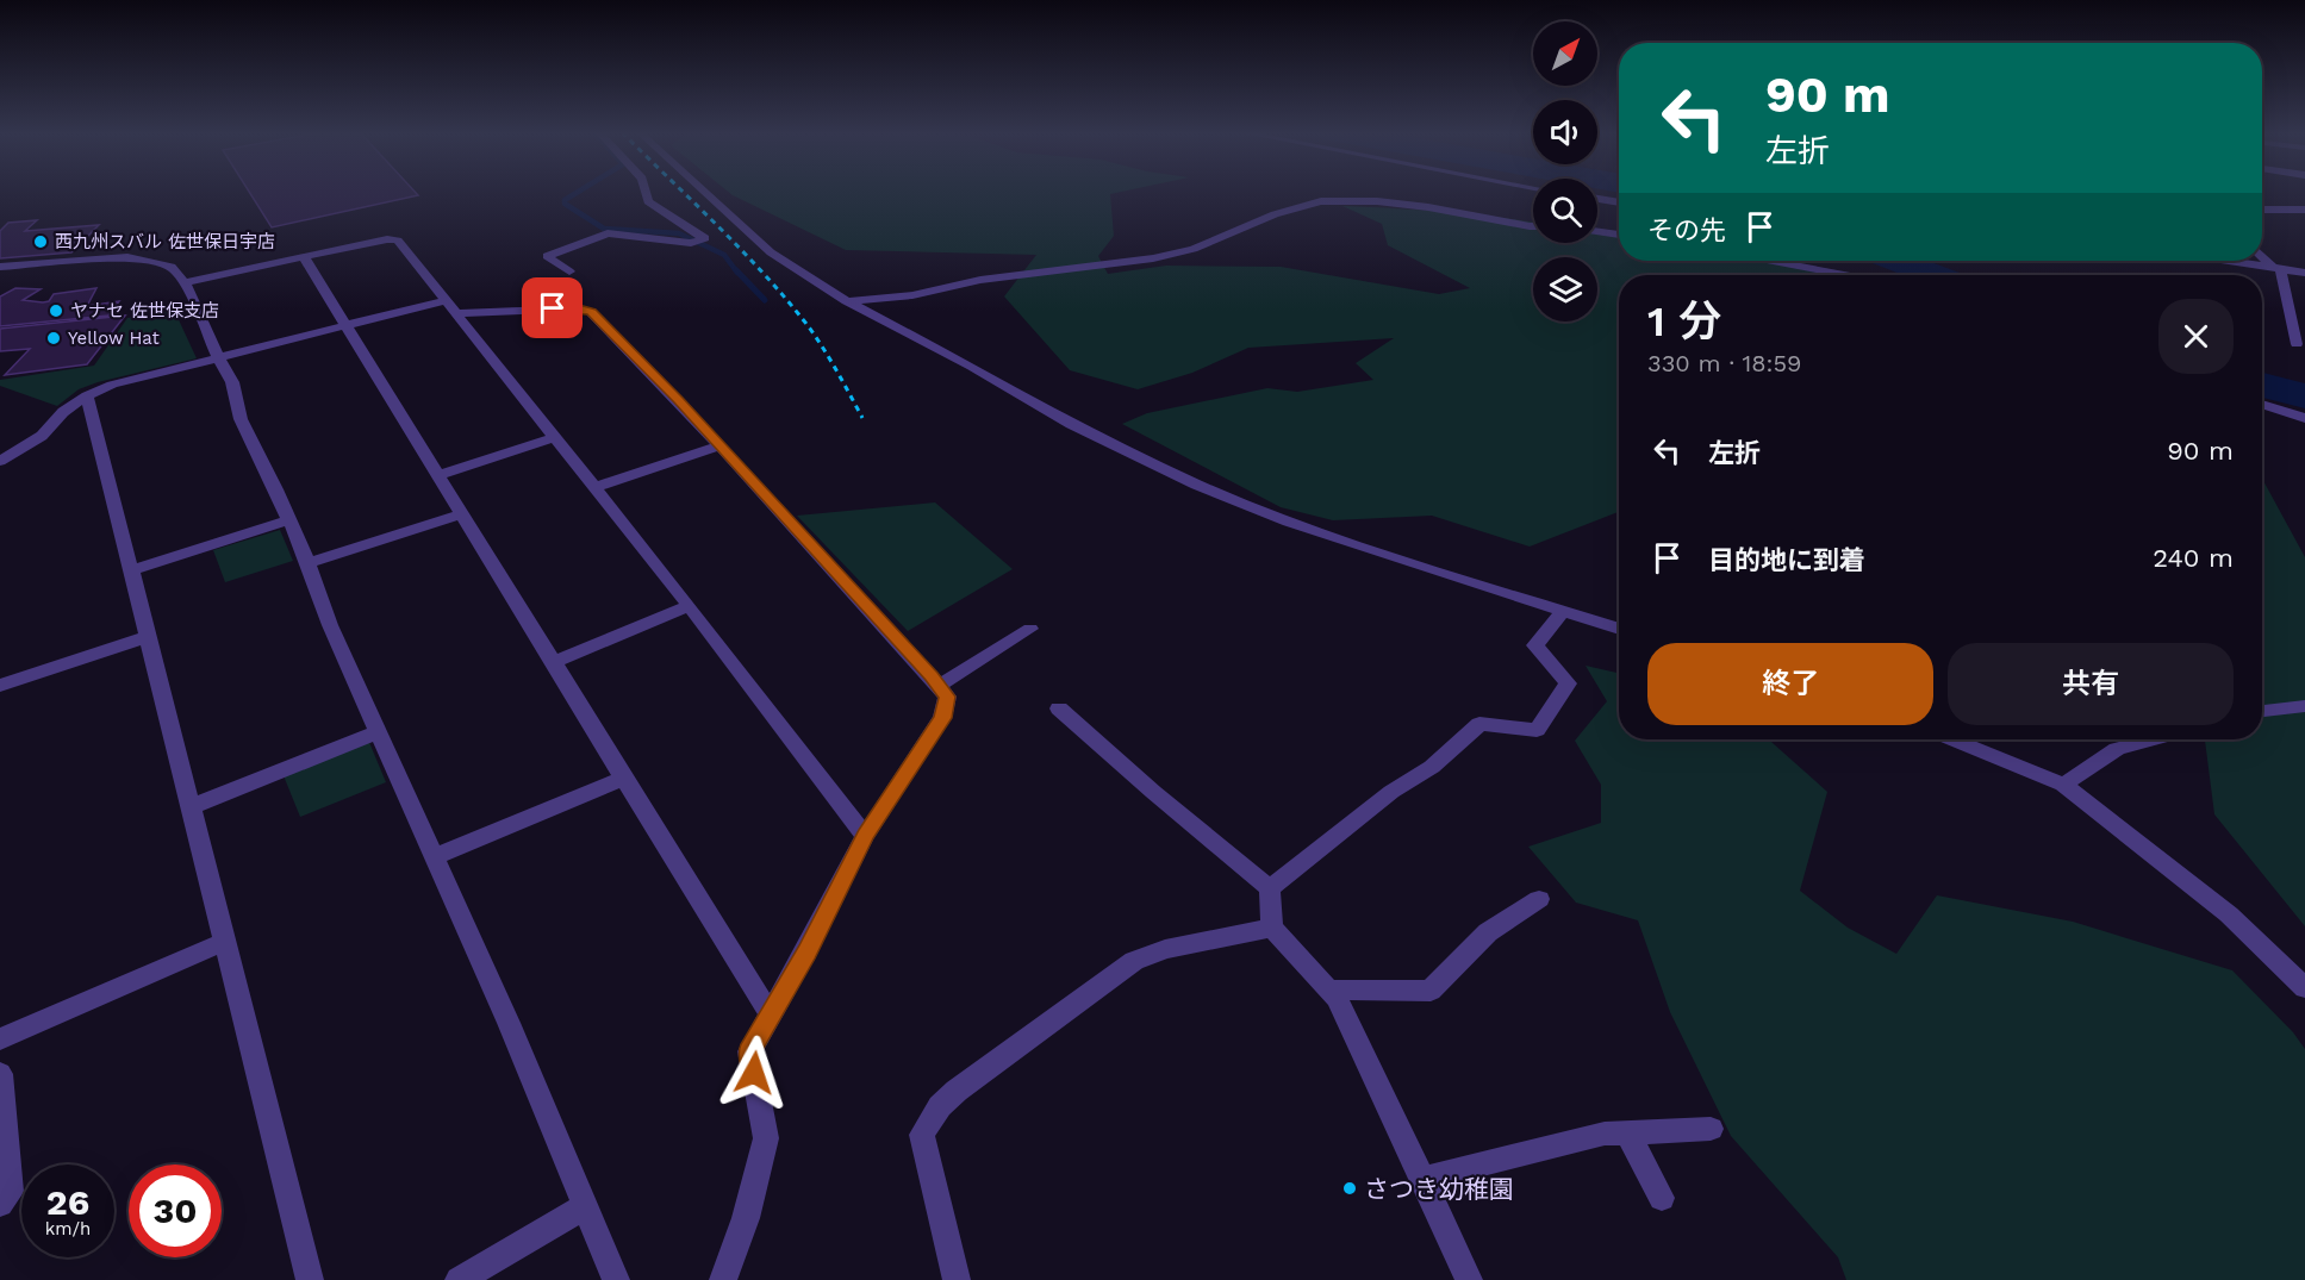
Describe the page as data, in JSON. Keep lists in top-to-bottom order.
{
  "places": [
    "西九州スバル 佐世保日宇店",
    "ヤナセ 佐世保支店",
    "Yellow Hat",
    "さつき幼稚園"
  ],
  "north": "top right",
  "page": {
    "turn": ["90 m", "左折"],
    "then": "その先",
    "heading": ["1 分", "330 m · 18:59"],
    "list": [
      {
        "name": "左折",
        "value": "90 m"
      },
      {
        "name": "目的地に到着",
        "value": "240 m"
      }
    ],
    "buttons": ["終了", "共有"],
    "speed": "26 km/h",
    "limit": "30"
  }
}
